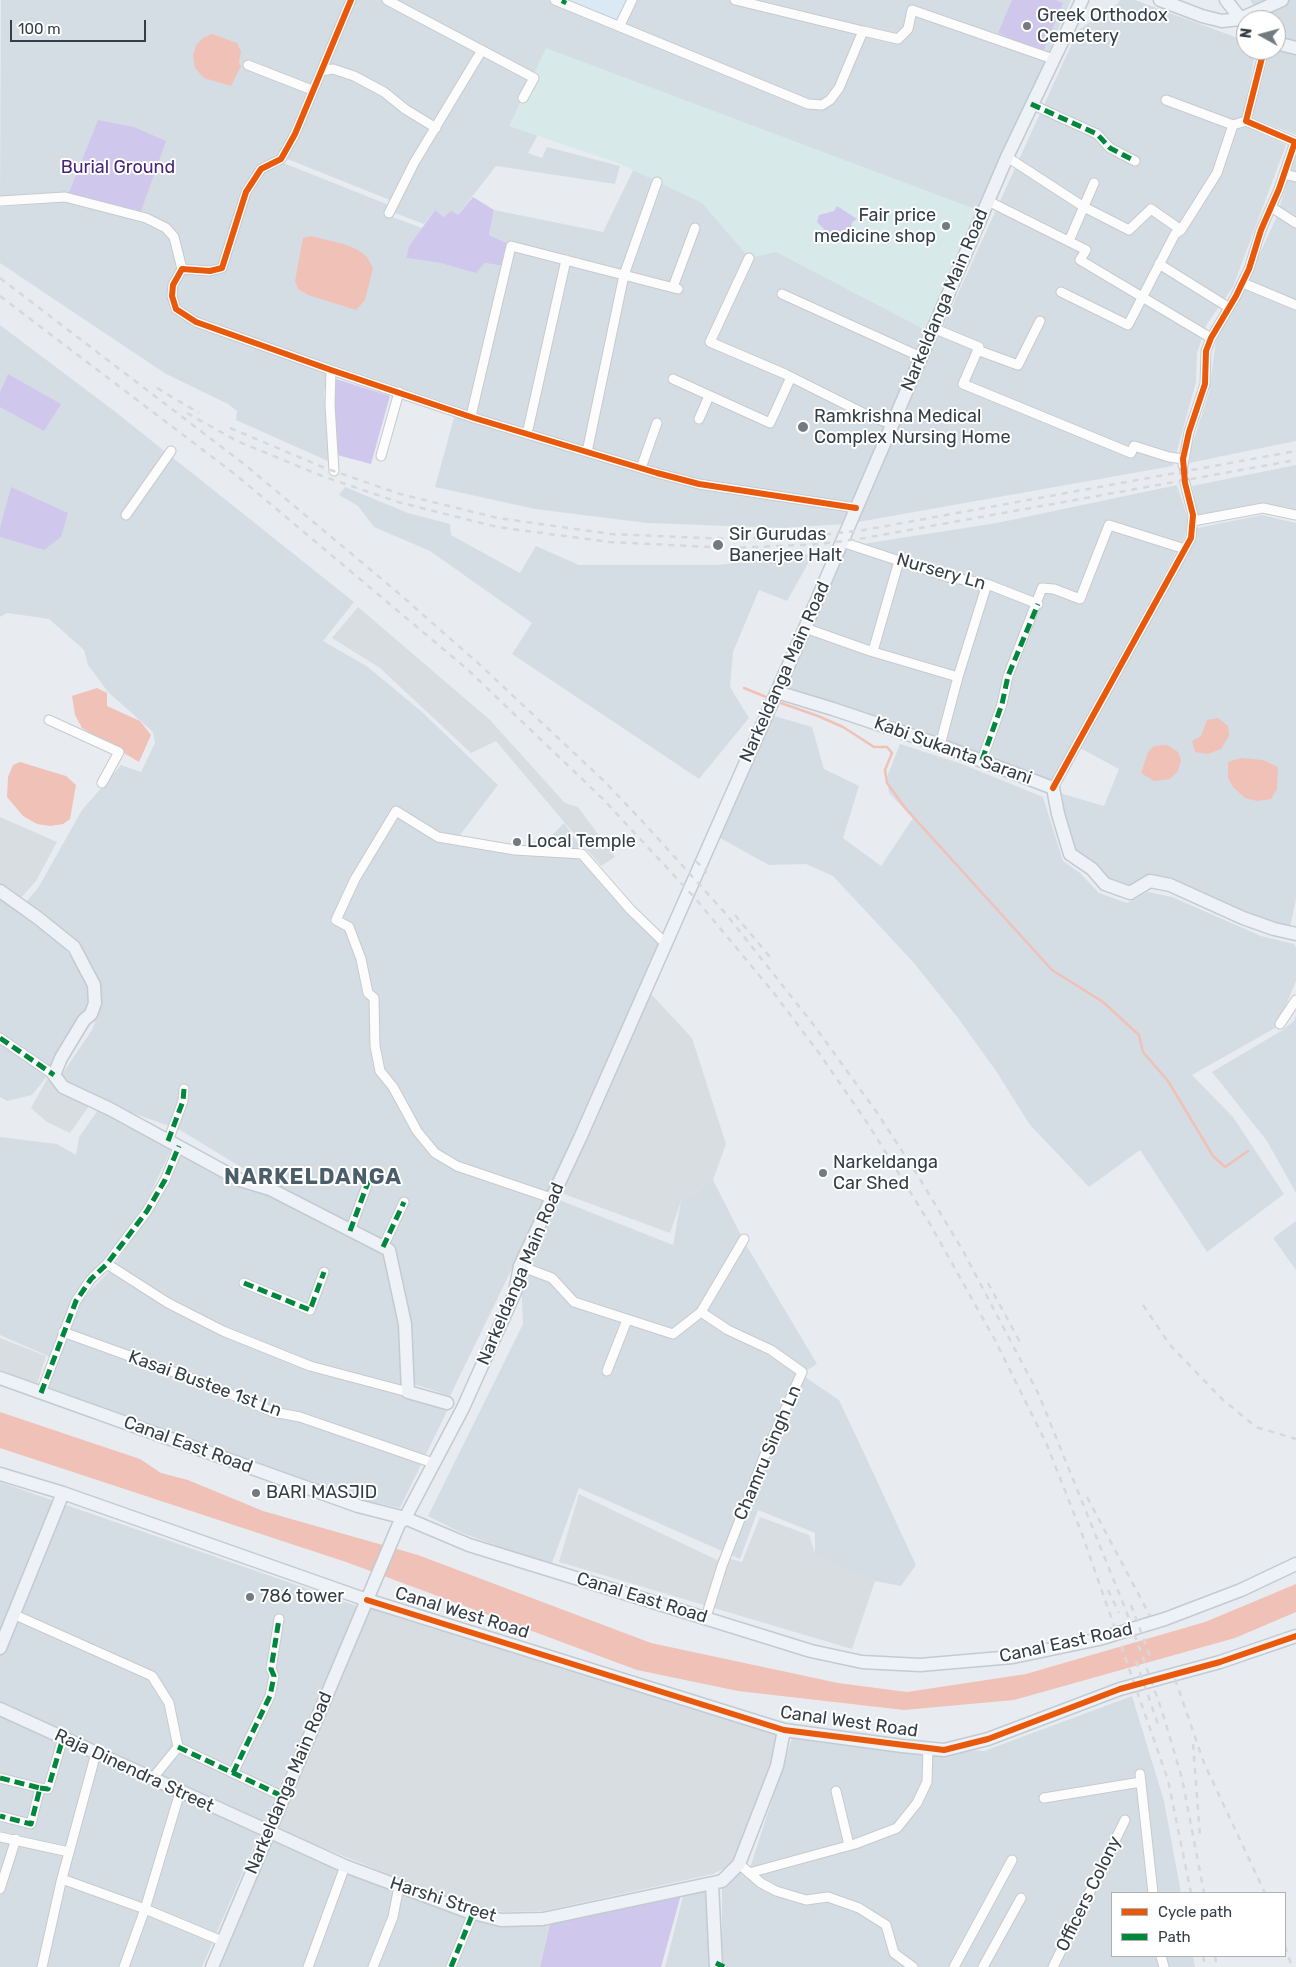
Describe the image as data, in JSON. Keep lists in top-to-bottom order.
{
  "streets": {
    "main road": [
      "Narkeldanga Main Road",
      "Kabi Sukanta Sarani",
      "Canal East Road",
      "Canal West Road",
      "Raja Dinendra Street",
      "Harshi Street"
    ],
    "street": [
      "Nursery Ln",
      "Kasai Bustee 1st Ln",
      "Chamru Singh Ln",
      "Officers Colony"
    ]
  },
  "crossings": [
    ["Narkeldanga Main Road", "Nursery Ln"],
    ["Narkeldanga Main Road", "Kabi Sukanta Sarani"],
    ["Narkeldanga Main Road", "Kasai Bustee 1st Ln"],
    ["Narkeldanga Main Road", "Canal East Road"],
    ["Narkeldanga Main Road", "Canal West Road"],
    ["Narkeldanga Main Road", "Raja Dinendra Street"],
    ["Narkeldanga Main Road", "Harshi Street"],
    ["Canal East Road", "Chamru Singh Ln"],
    ["Raja Dinendra Street", "Harshi Street"]
  ],
  "districts": ["NARKELDANGA"],
  "parks": ["Burial Ground"],
  "places": [
    "Greek Orthodox Cemetery",
    "Fair price medicine shop",
    "Ramkrishna Medical Complex Nursing Home",
    "Sir Gurudas Banerjee Halt",
    "Local Temple",
    "Narkeldanga Car Shed",
    "BARI MASJID",
    "786 tower"
  ],
  "legend": ["Cycle path", "Path"],
  "scale_bar": "100 m",
  "north": "left"
}
